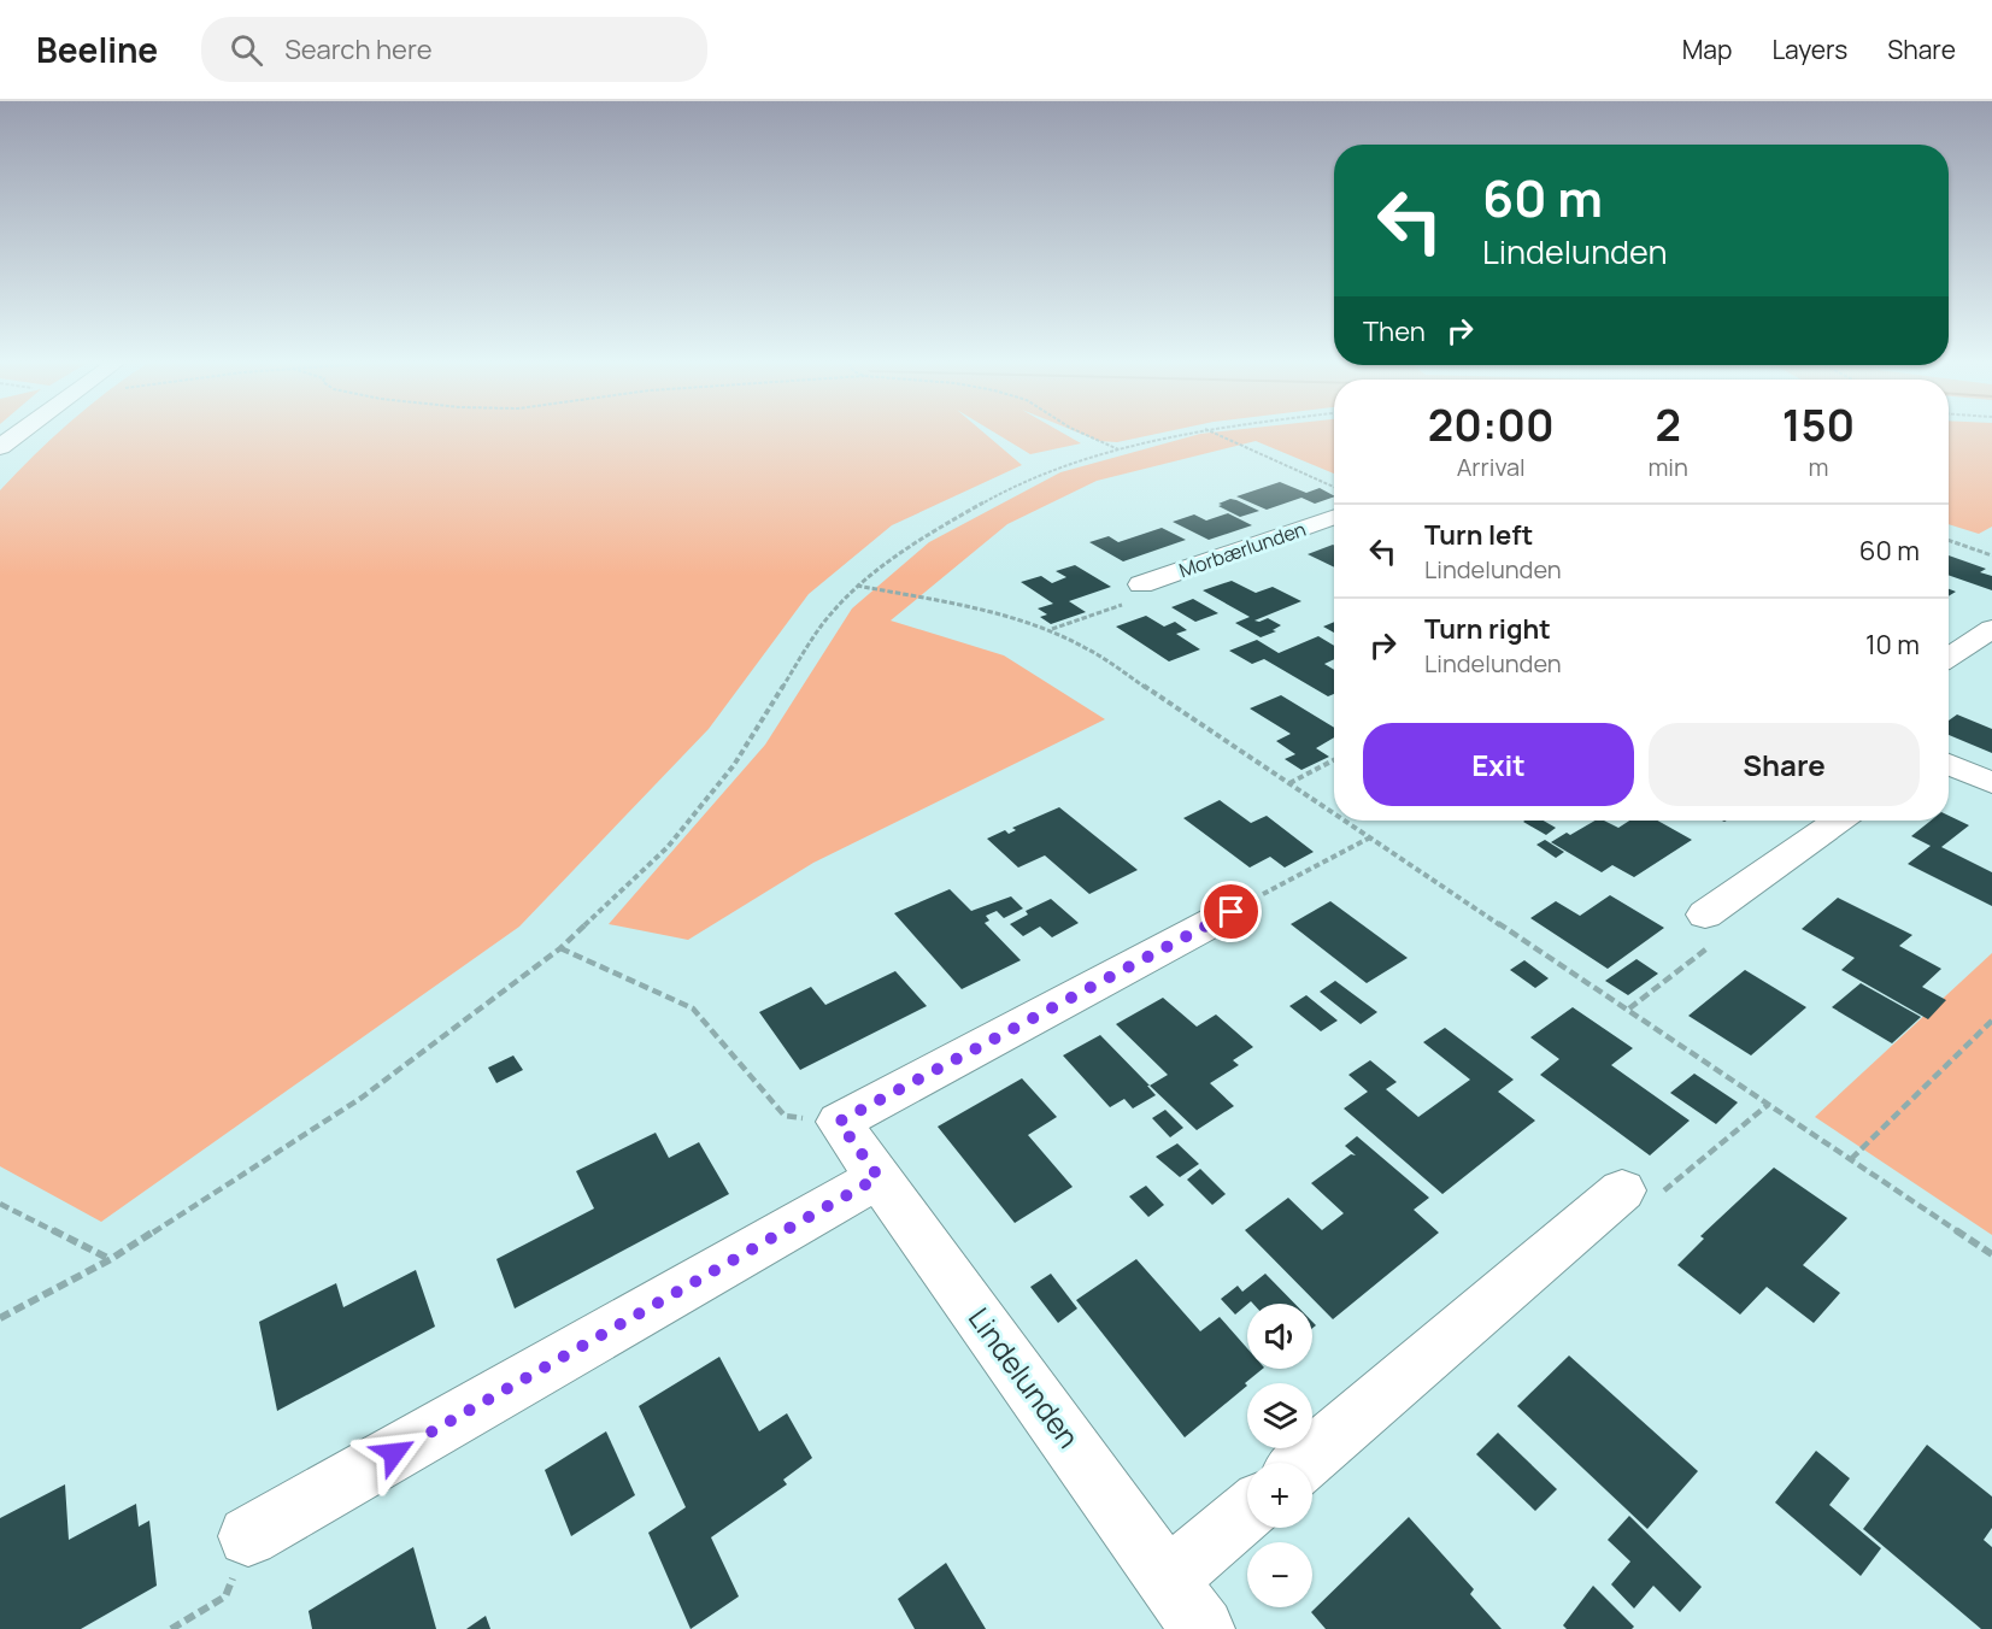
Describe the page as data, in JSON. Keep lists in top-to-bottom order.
{
  "streets": {
    "street": ["Morbærlunden", "Lindelunden"]
  },
  "page": {
    "header": "Beeline",
    "search": "Search here",
    "nav": ["Map", "Layers", "Share"],
    "turn": ["60 m", "Lindelunden"],
    "then": "Then",
    "eta": [
      "20:00",
      "Arrival",
      "2",
      "min",
      "150",
      "m"
    ],
    "list": [
      {
        "name": "Turn left",
        "note": "Lindelunden",
        "value": "60 m"
      },
      {
        "name": "Turn right",
        "note": "Lindelunden",
        "value": "10 m"
      }
    ],
    "buttons": ["Exit", "Share"],
    "map_buttons": ["+", "−"]
  }
}
